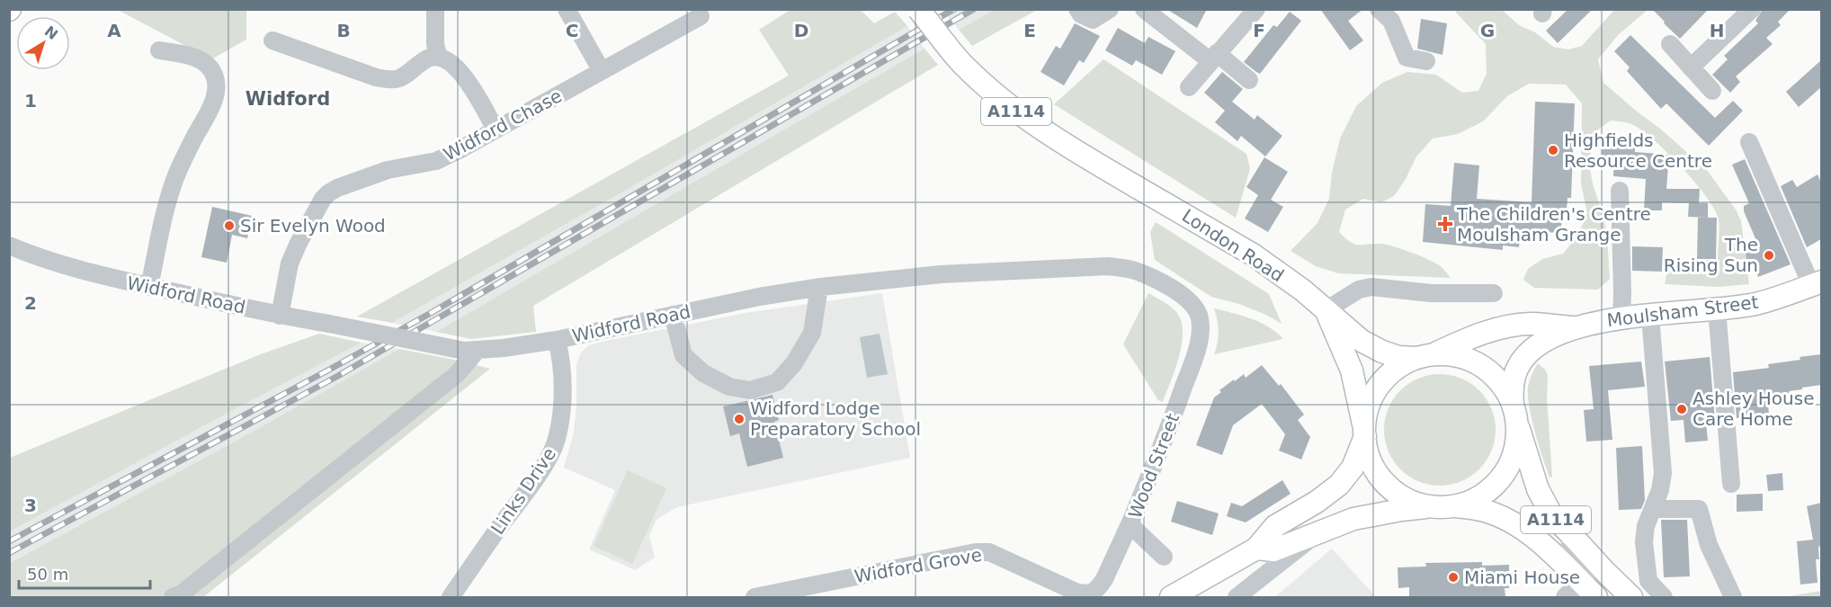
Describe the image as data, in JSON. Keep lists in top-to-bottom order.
{
  "streets": {
    "main road": ["A1114", "London Road", "Moulsham Street"],
    "street": [
      "Widford Chase",
      "Widford Road",
      "Wood Street",
      "Links Drive",
      "Widford Grove"
    ]
  },
  "crossings": [
    ["A1114", "London Road"],
    ["A1114", "Moulsham Street"],
    ["Widford Chase", "Widford Road"],
    ["London Road", "Moulsham Street"],
    ["Widford Road", "Wood Street"],
    ["Widford Road", "Links Drive"],
    ["Wood Street", "Widford Grove"]
  ],
  "districts": ["Widford"],
  "places": {
    "other": [
      "Highfields Resource Centre",
      "Sir Evelyn Wood",
      "The Rising Sun",
      "Ashley House Care Home",
      "Widford Lodge Preparatory School",
      "Miami House"
    ],
    "health": ["The Children's Centre Moulsham Grange"]
  },
  "scale_bar": "50 m",
  "north": "top right",
  "grid": {
    "columns": [
      "A",
      "B",
      "C",
      "D",
      "E",
      "F",
      "G",
      "H"
    ],
    "rows": ["1", "2", "3"]
  }
}
